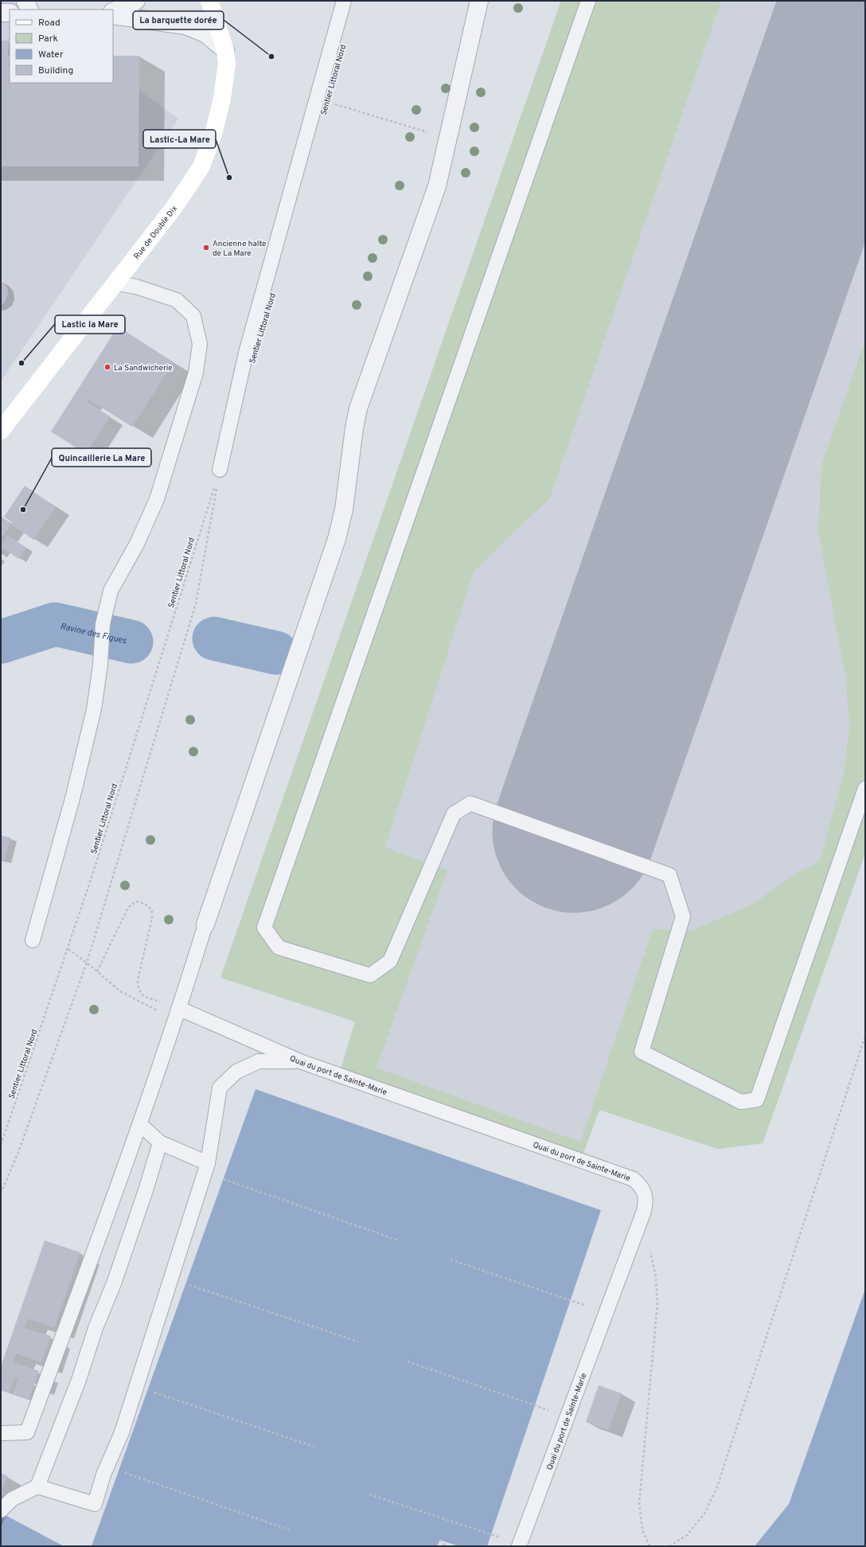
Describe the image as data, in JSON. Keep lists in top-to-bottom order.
{
  "streets": {
    "street": ["Rue de Double Dix"],
    "lane": ["Quai du port de Sainte-Marie"],
    "path": ["Sentier Littoral Nord"]
  },
  "water": ["Ravine des Figues"],
  "places": [
    "La barquette dorée",
    "Lastic-La Mare",
    "Ancienne halte de La Mare",
    "Lastic la Mare",
    "La Sandwicherie",
    "Quincaillerie La Mare"
  ],
  "legend": [
    "Road",
    "Park",
    "Water",
    "Building"
  ]
}
